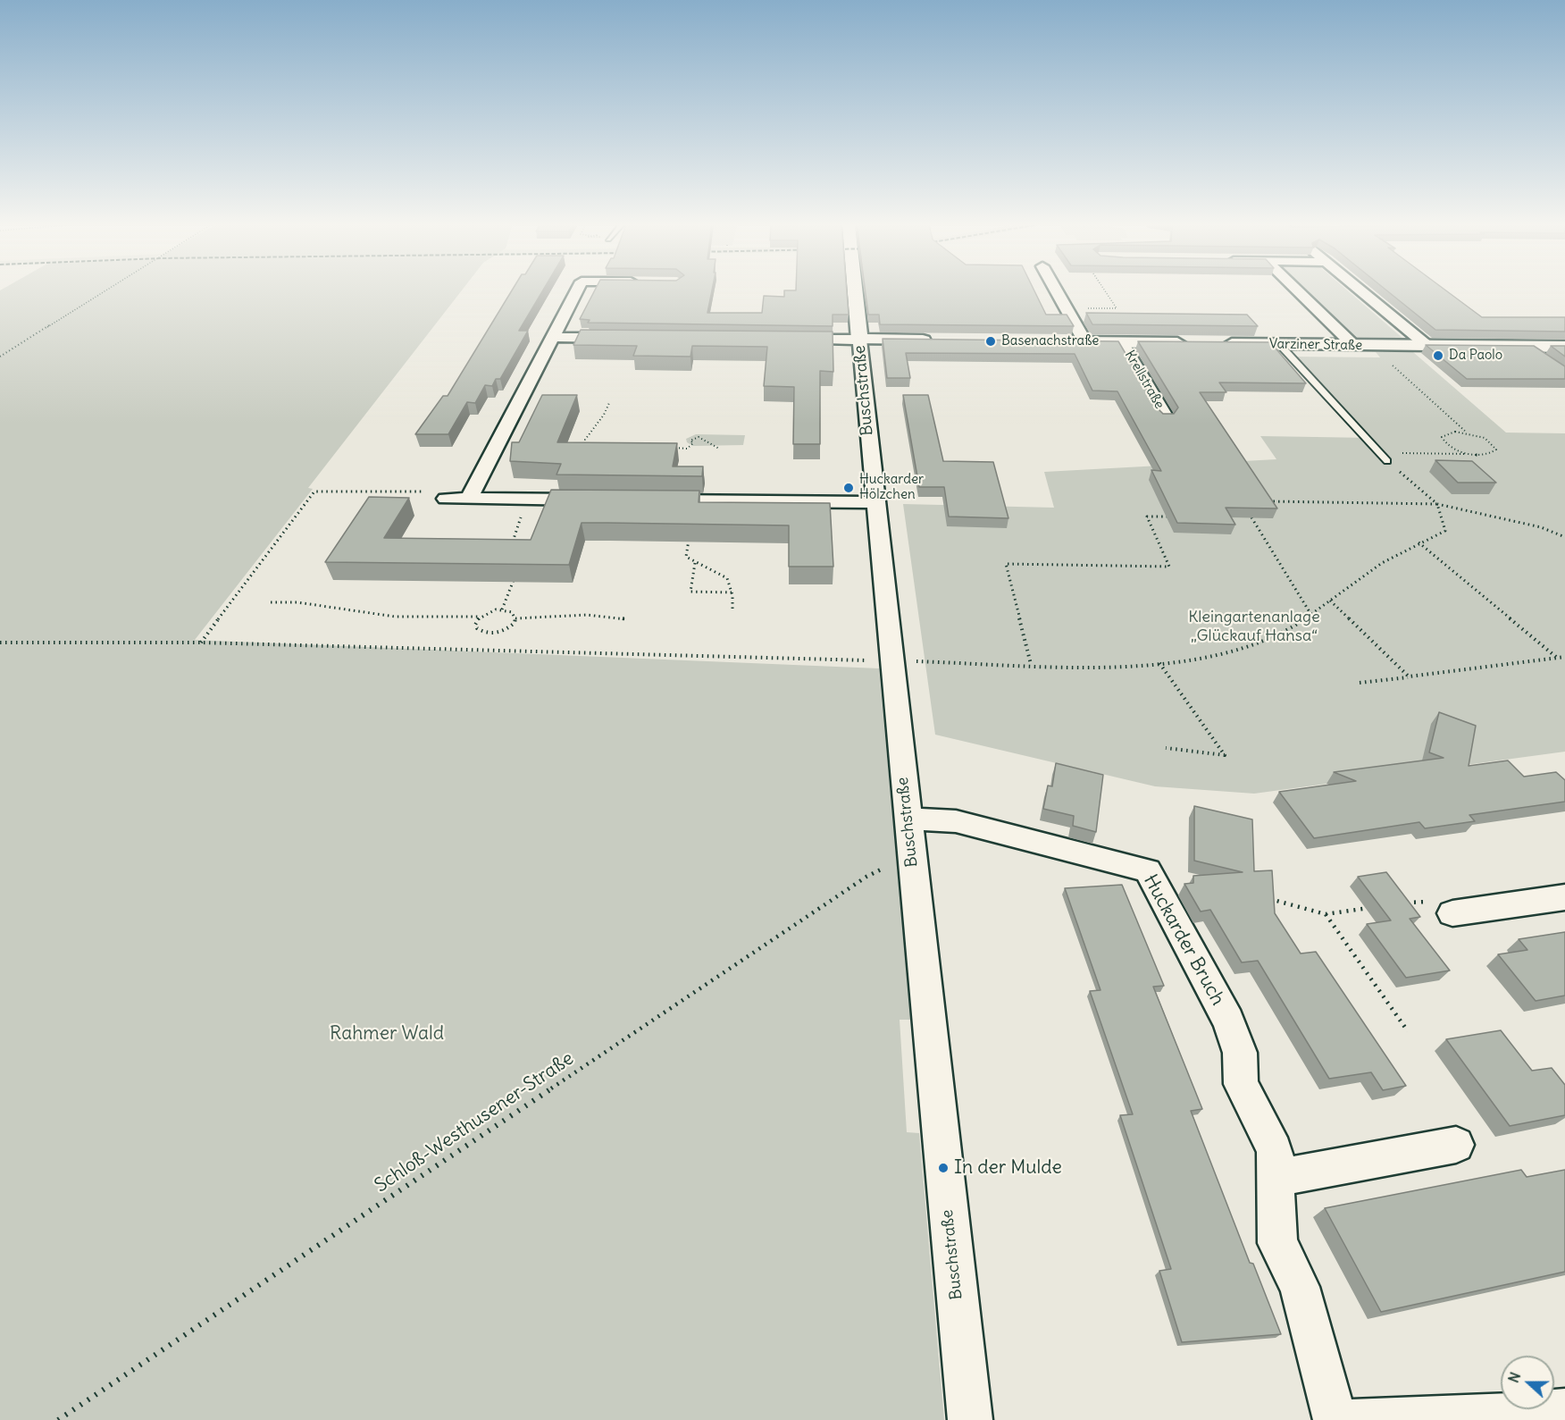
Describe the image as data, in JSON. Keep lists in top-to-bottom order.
{
  "streets": {
    "street": [
      "Varziner Straße",
      "Krellstraße",
      "Buschstraße",
      "Huckarder Bruch"
    ],
    "path": ["Schloß-Westhusener-Straße"]
  },
  "crossings": [
    ["Buschstraße", "Huckarder Bruch"],
    ["Buschstraße", "Schloß-Westhusener-Straße"]
  ],
  "parks": ["Kleingartenanlage „Glückauf Hansa“", "Rahmer Wald"],
  "places": [
    "Basenachstraße",
    "Da Paolo",
    "Huckarder Hölzchen",
    "In der Mulde"
  ],
  "north": "left"
}
